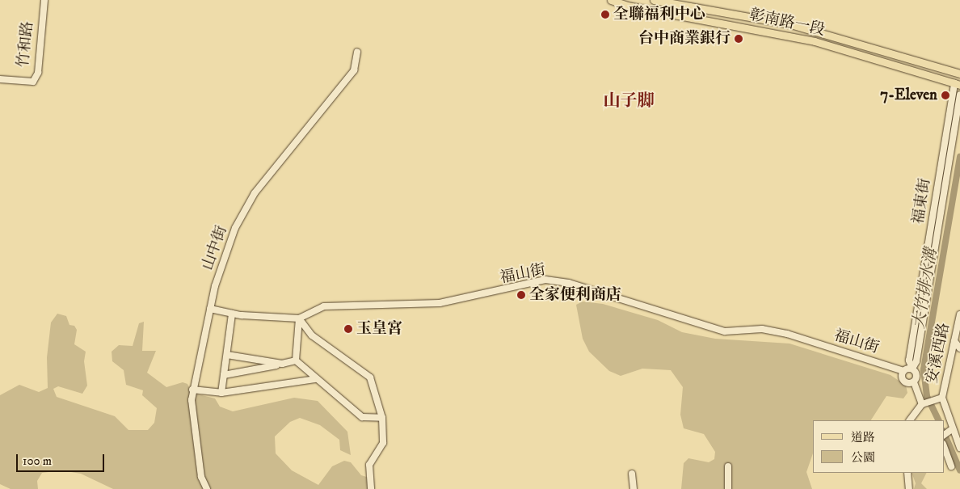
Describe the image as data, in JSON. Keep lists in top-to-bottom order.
{
  "streets": {
    "main road": ["彰南路一段", "福東街"],
    "street": [
      "竹和路",
      "山中街",
      "福山街",
      "安溪西路"
    ]
  },
  "crossings": [
    ["彰南路一段", "福東街"],
    ["福東街", "福山街"],
    ["山中街", "福山街"]
  ],
  "districts": ["山子脚"],
  "water": ["大竹排水溝"],
  "places": [
    "全聯福利中心",
    "台中商業銀行",
    "7-Eleven",
    "全家便利商店",
    "玉皇宮"
  ],
  "legend": ["道路", "公園"],
  "scale_bar": "100 m"
}
